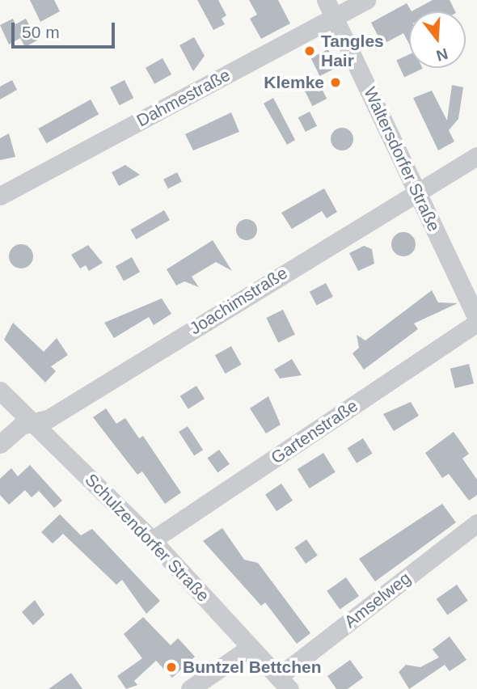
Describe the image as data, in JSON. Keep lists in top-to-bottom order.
{
  "streets": {
    "street": [
      "Dahmestraße",
      "Waltersdorfer Straße",
      "Joachimstraße",
      "Gartenstraße",
      "Schulzendorfer Straße",
      "Amselweg"
    ]
  },
  "crossings": [
    ["Dahmestraße", "Waltersdorfer Straße"],
    ["Waltersdorfer Straße", "Joachimstraße"],
    ["Joachimstraße", "Schulzendorfer Straße"],
    ["Gartenstraße", "Schulzendorfer Straße"],
    ["Schulzendorfer Straße", "Amselweg"]
  ],
  "places": ["Tangles Hair", "Klemke", "Buntzel Bettchen"],
  "scale_bar": "50 m",
  "north": "bottom"
}
